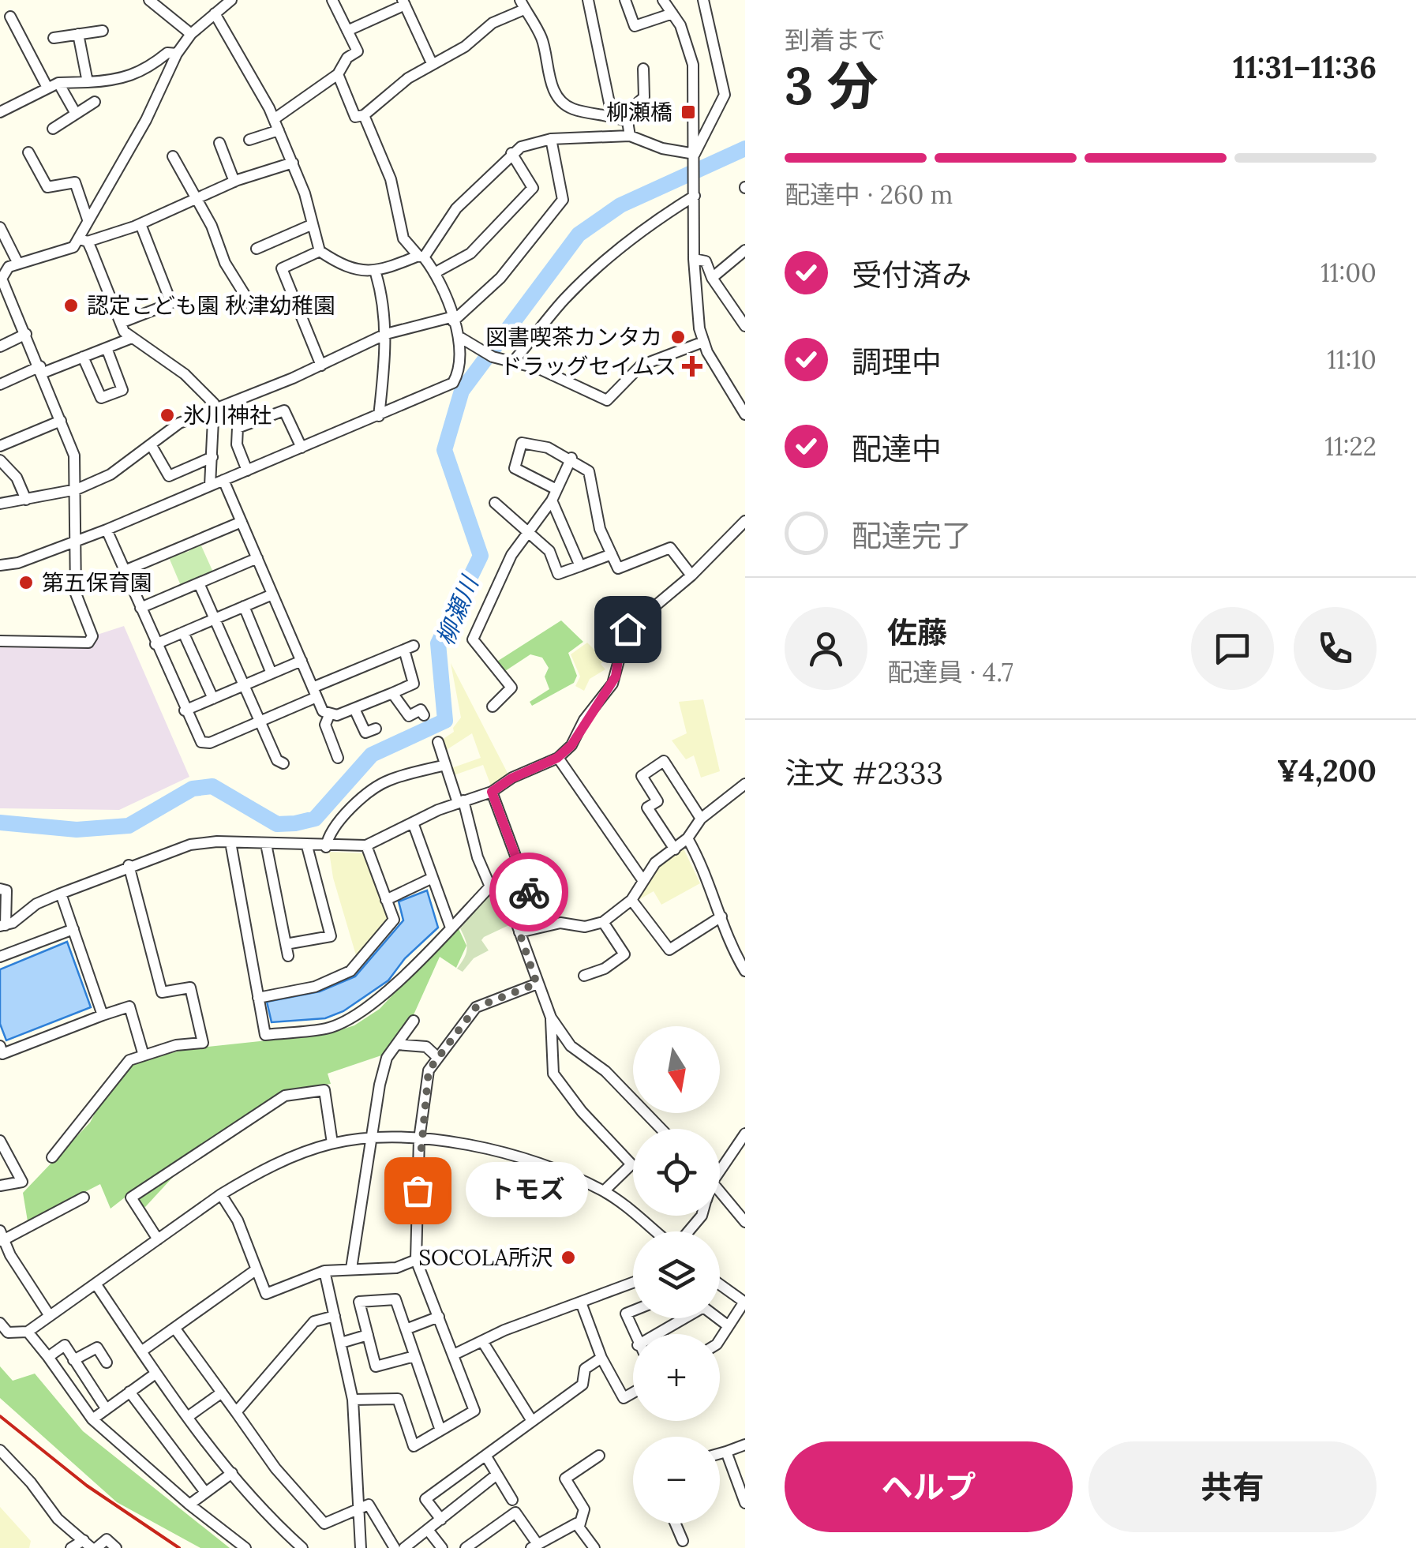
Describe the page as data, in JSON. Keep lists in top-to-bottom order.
{
  "water": ["柳瀬川"],
  "places": {
    "transit": ["柳瀬橋"],
    "other": [
      "認定こども園 秋津幼稚園",
      "図書喫茶カンタカ",
      "氷川神社",
      "第五保育園",
      "トモズ",
      "SOCOLA所沢"
    ],
    "health": ["ドラッグセイムス"]
  },
  "north": "bottom",
  "page": {
    "heading": ["3 分", "到着まで", "11:31–11:36"],
    "panel": [
      "佐藤",
      "配達員 · 4.7",
      "注文 #2333",
      "¥4,200"
    ],
    "bar": "配達中 · 260 m",
    "list": [
      ["受付済み", "11:00"],
      ["調理中", "11:10"],
      ["配達中", "11:22"],
      "配達完了"
    ],
    "map_buttons": ["+", "−"],
    "bubble": "トモズ",
    "buttons": ["ヘルプ", "共有"]
  }
}
